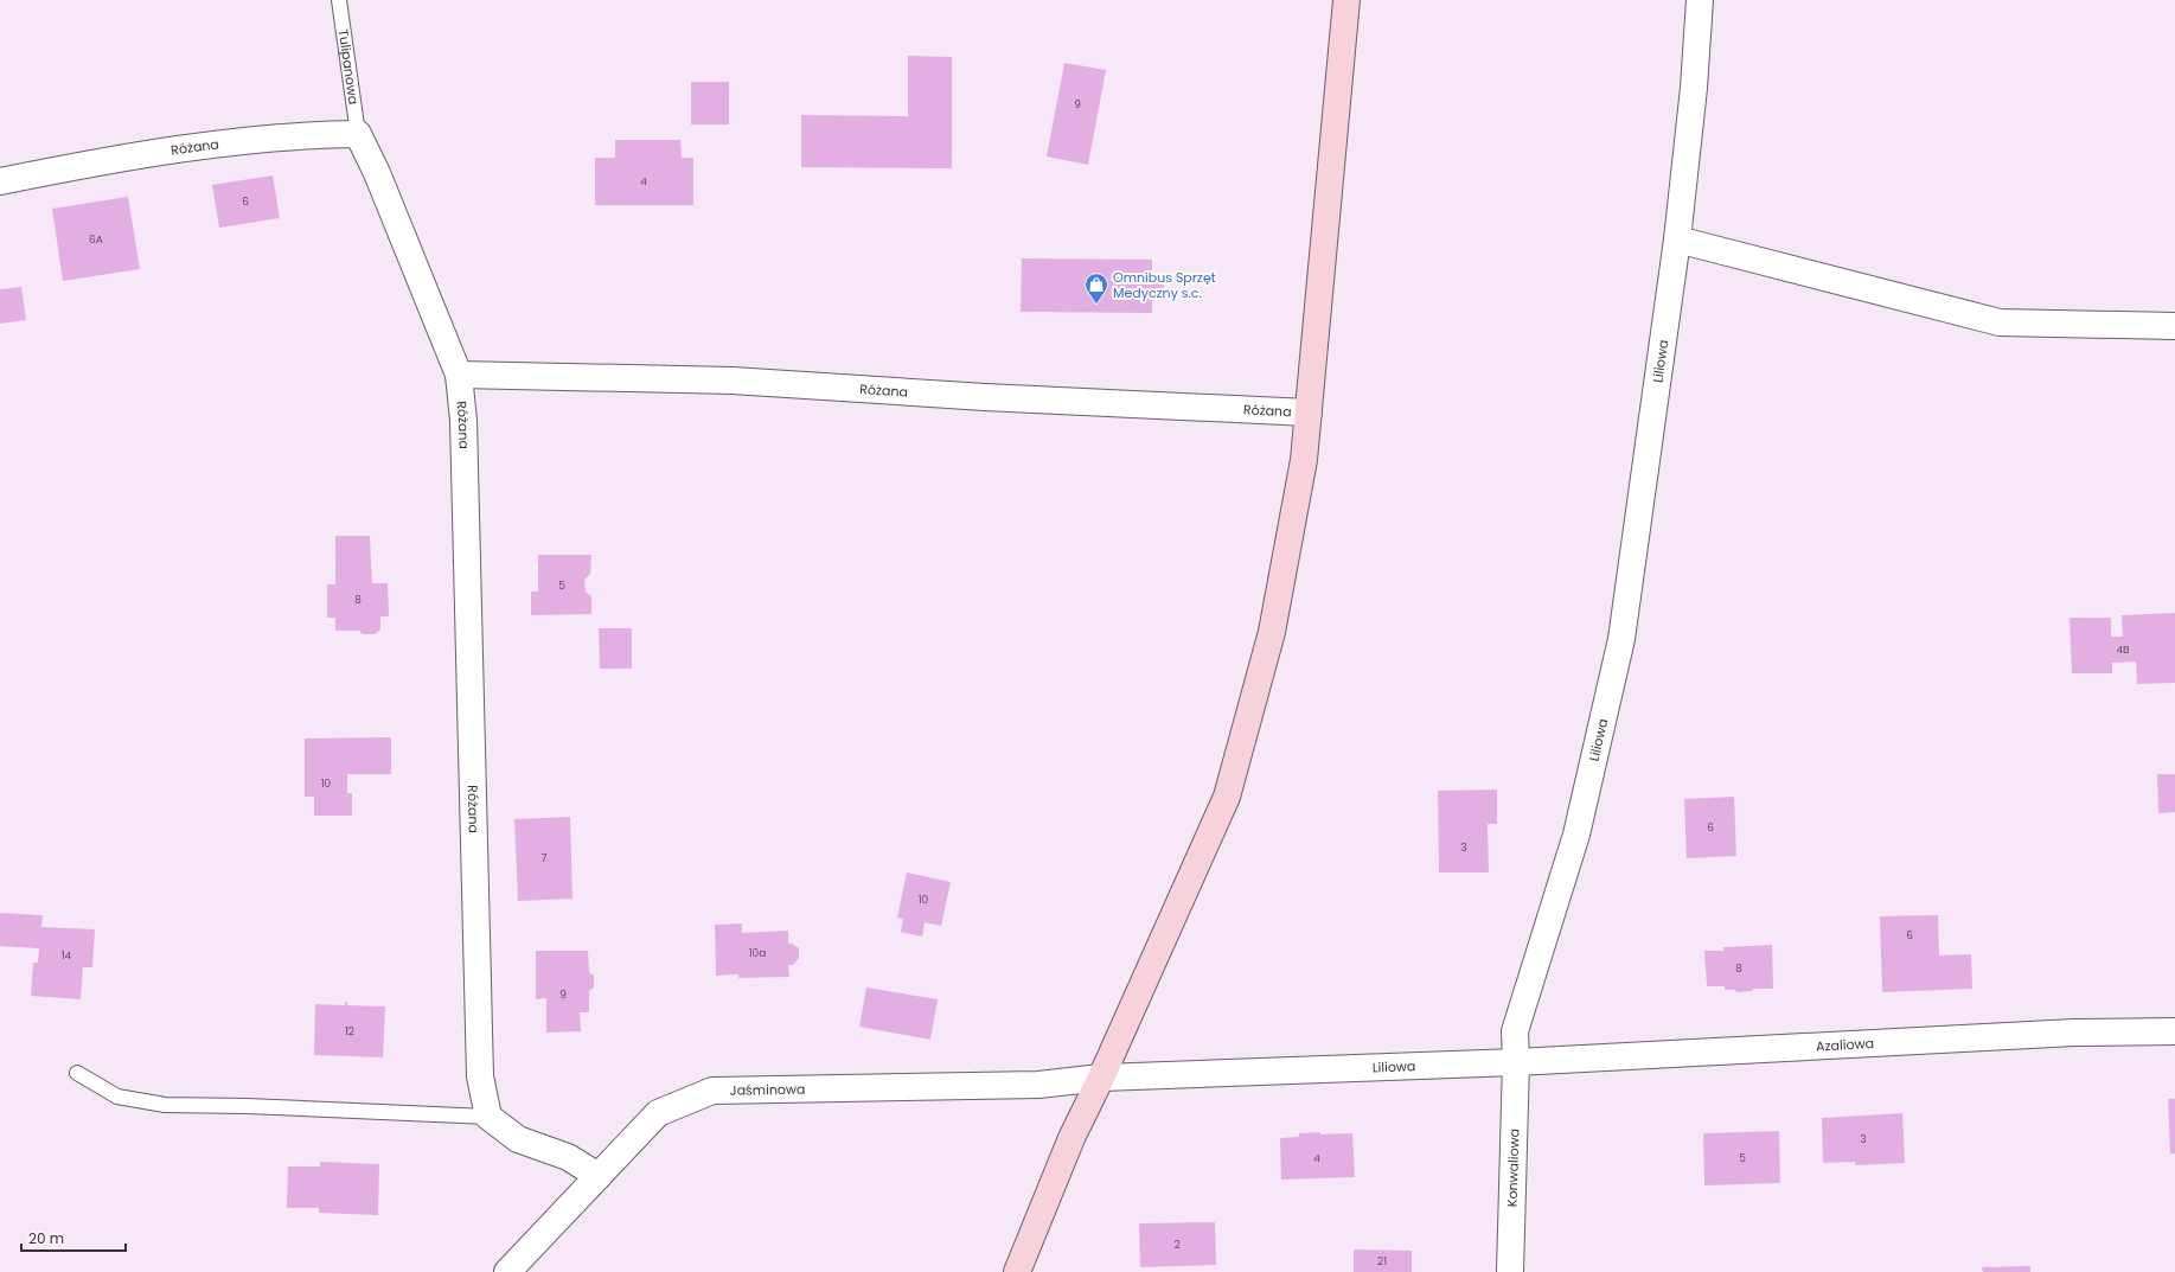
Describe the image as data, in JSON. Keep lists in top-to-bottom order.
{
  "streets": {
    "street": [
      "Różana",
      "Liliowa",
      "Azaliowa",
      "Jaśminowa",
      "Konwaliowa"
    ],
    "lane": ["Tulipanowa"]
  },
  "crossings": [
    ["Tulipanowa", "Różana"],
    ["Liliowa", "Azaliowa"],
    ["Liliowa", "Jaśminowa"],
    ["Liliowa", "Konwaliowa"],
    ["Azaliowa", "Konwaliowa"]
  ],
  "places": {
    "shop": ["Omnibus Sprzęt Medyczny s.c."]
  },
  "house_numbers": [
    "9",
    "4",
    "6",
    "6A",
    "5",
    "8",
    "4B",
    "10",
    "6",
    "3",
    "7",
    "10",
    "6",
    "10a",
    "14",
    "8",
    "9",
    "12",
    "3",
    "4",
    "5",
    "2",
    "21"
  ],
  "scale_bar": "20 m"
}
